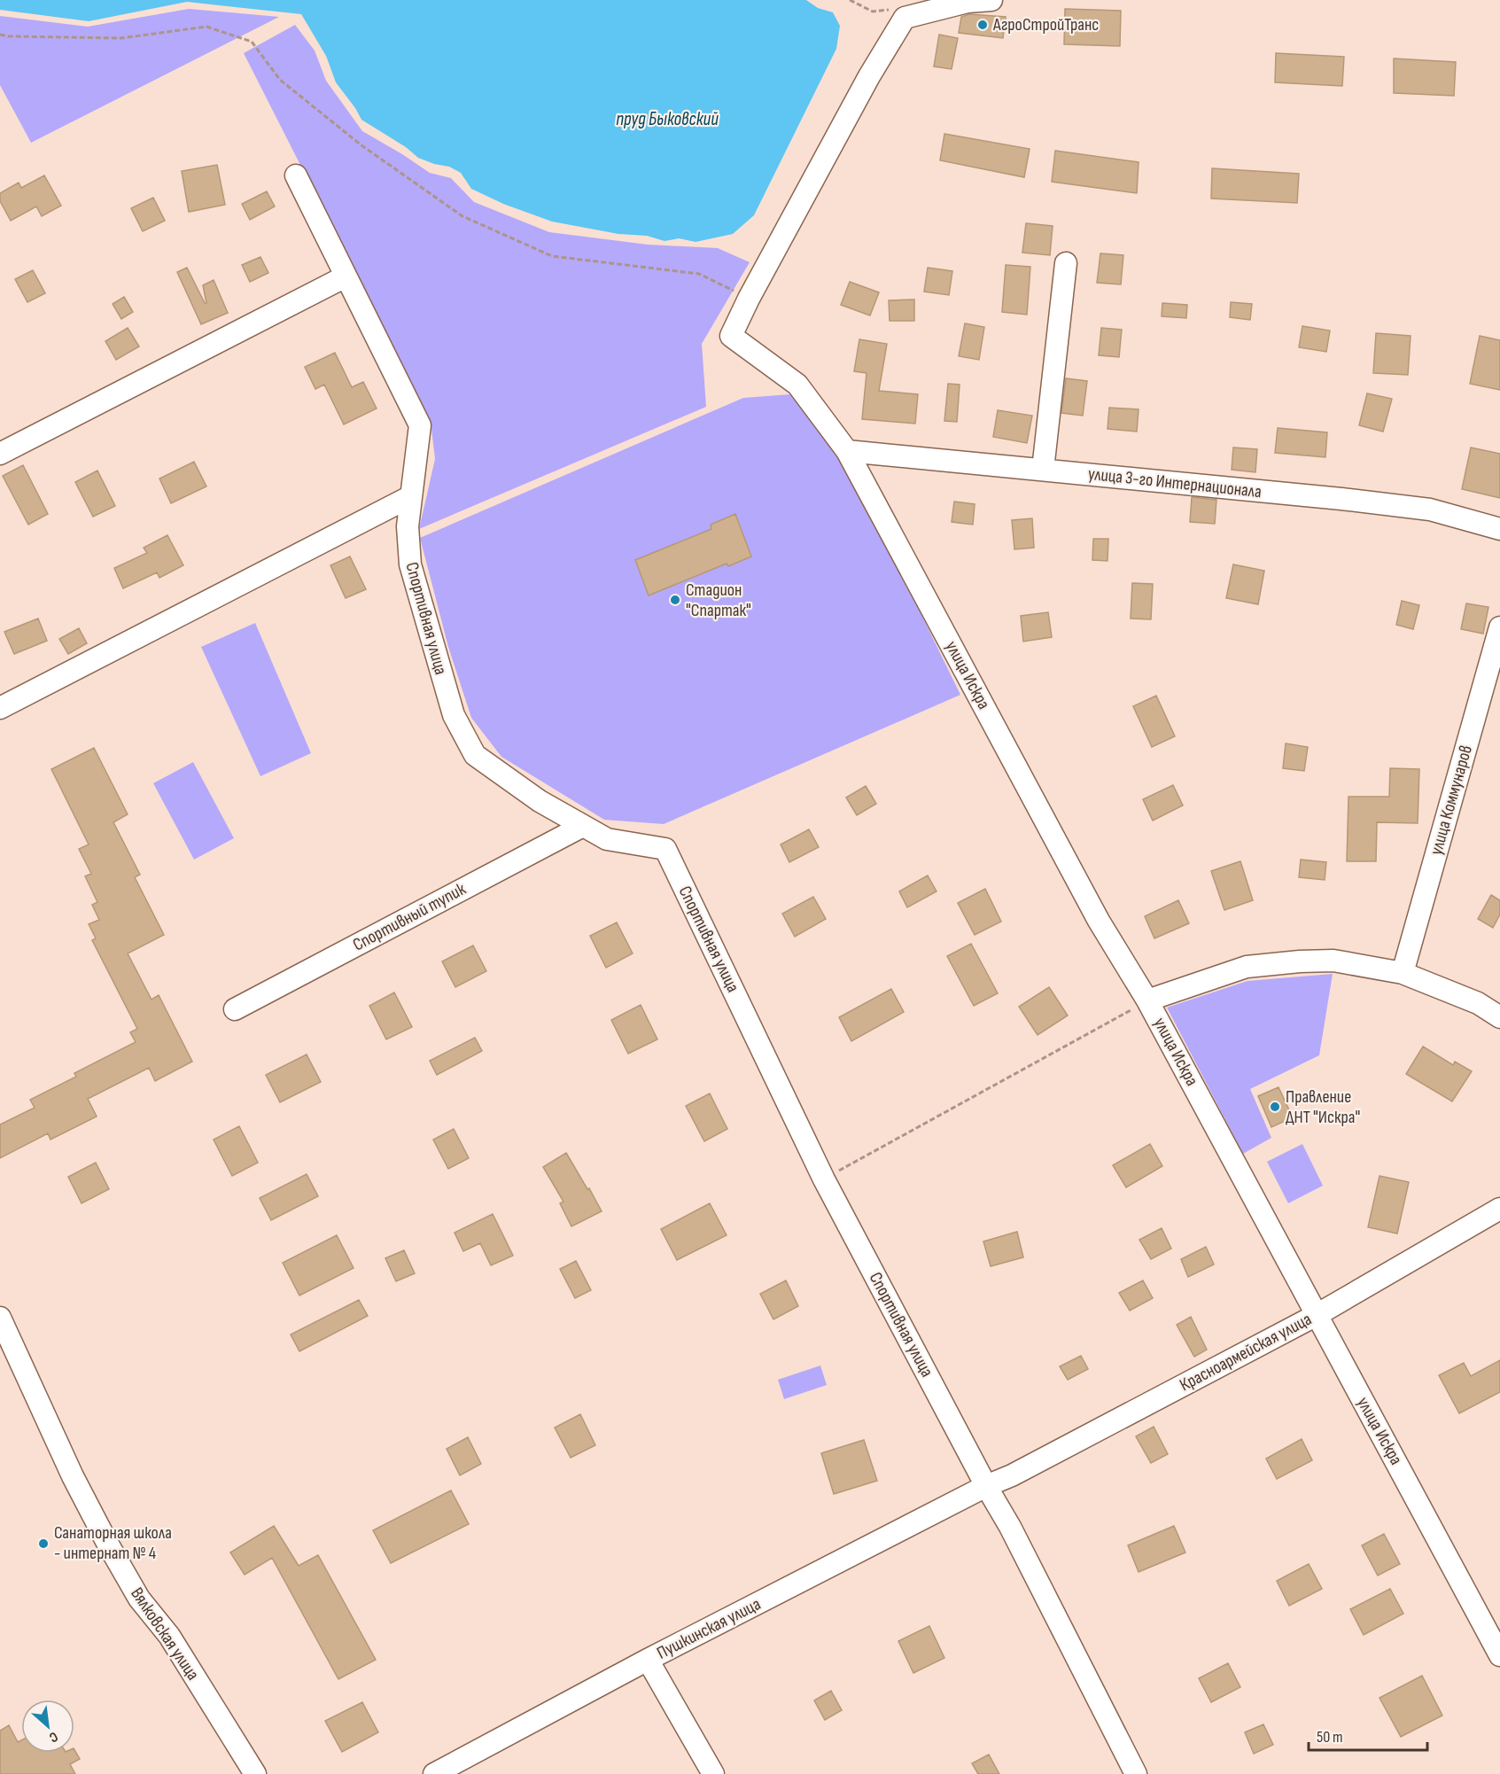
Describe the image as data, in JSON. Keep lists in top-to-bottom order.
{
  "streets": {
    "street": [
      "улица 3-го Интернационала",
      "Спортивная улица",
      "улица Искра",
      "улица Коммунаров",
      "Спортивный тупик",
      "Красноармейская улица",
      "Пушкинская улица",
      "Вялковская улица"
    ]
  },
  "crossings": [
    ["улица 3-го Интернационала", "улица Искра"],
    ["Спортивная улица", "Спортивный тупик"],
    ["Спортивная улица", "Красноармейская улица"],
    ["Спортивная улица", "Пушкинская улица"],
    ["улица Искра", "Красноармейская улица"],
    ["Красноармейская улица", "Пушкинская улица"]
  ],
  "water": ["пруд Быковский"],
  "places": [
    "АгроСтройТранс",
    "Стадион \"Спартак\"",
    "Правление ДНТ \"Искра\"",
    "Санаторная школа - интернат № 4"
  ],
  "scale_bar": "50 m",
  "north": "bottom right"
}
